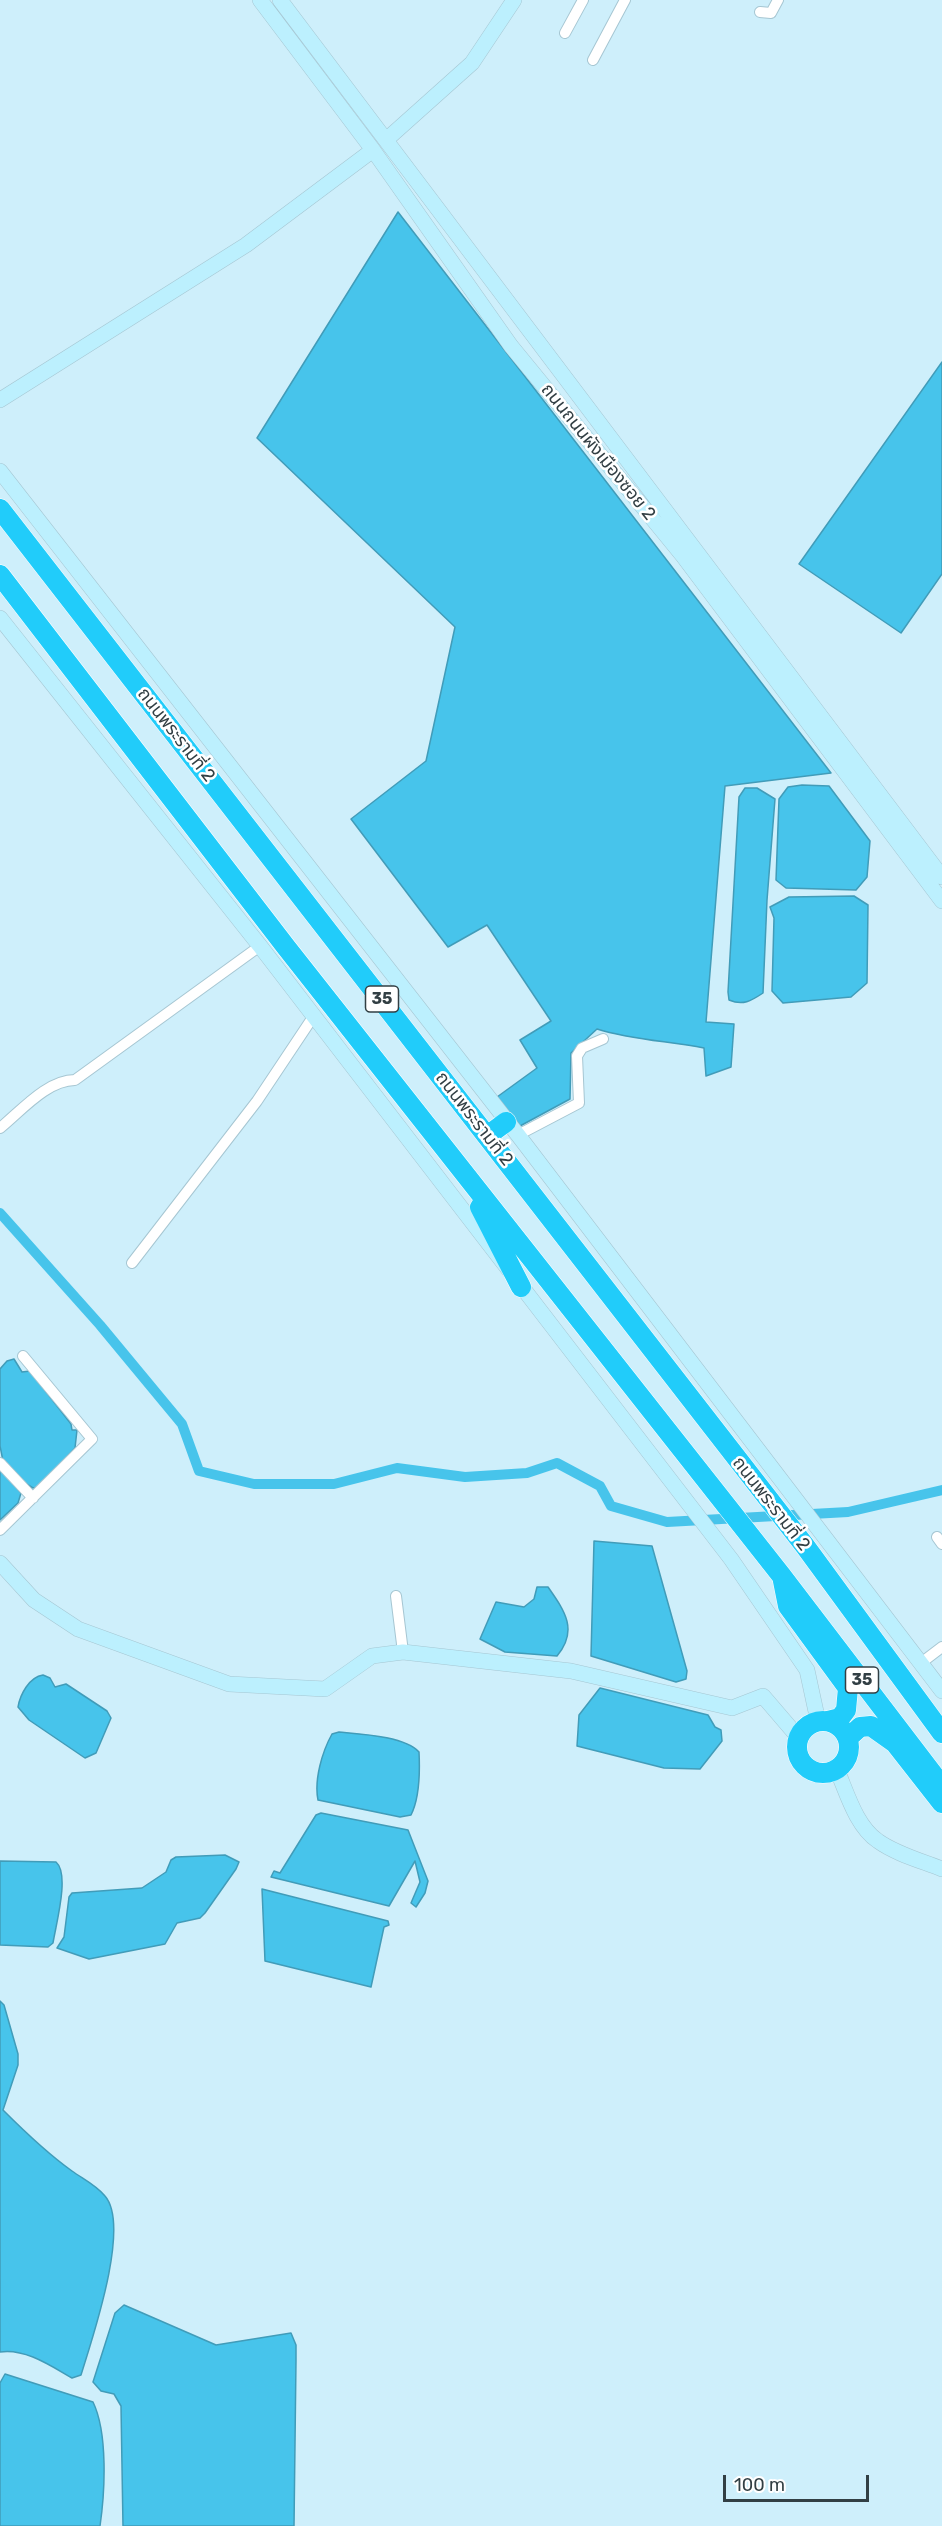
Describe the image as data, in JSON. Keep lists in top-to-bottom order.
{
  "streets": {
    "highway": ["ถนนพระรามที่ 2", "35"],
    "street": ["ถนนถนนผังเมืองซอย 2"]
  },
  "scale_bar": "100 m"
}
